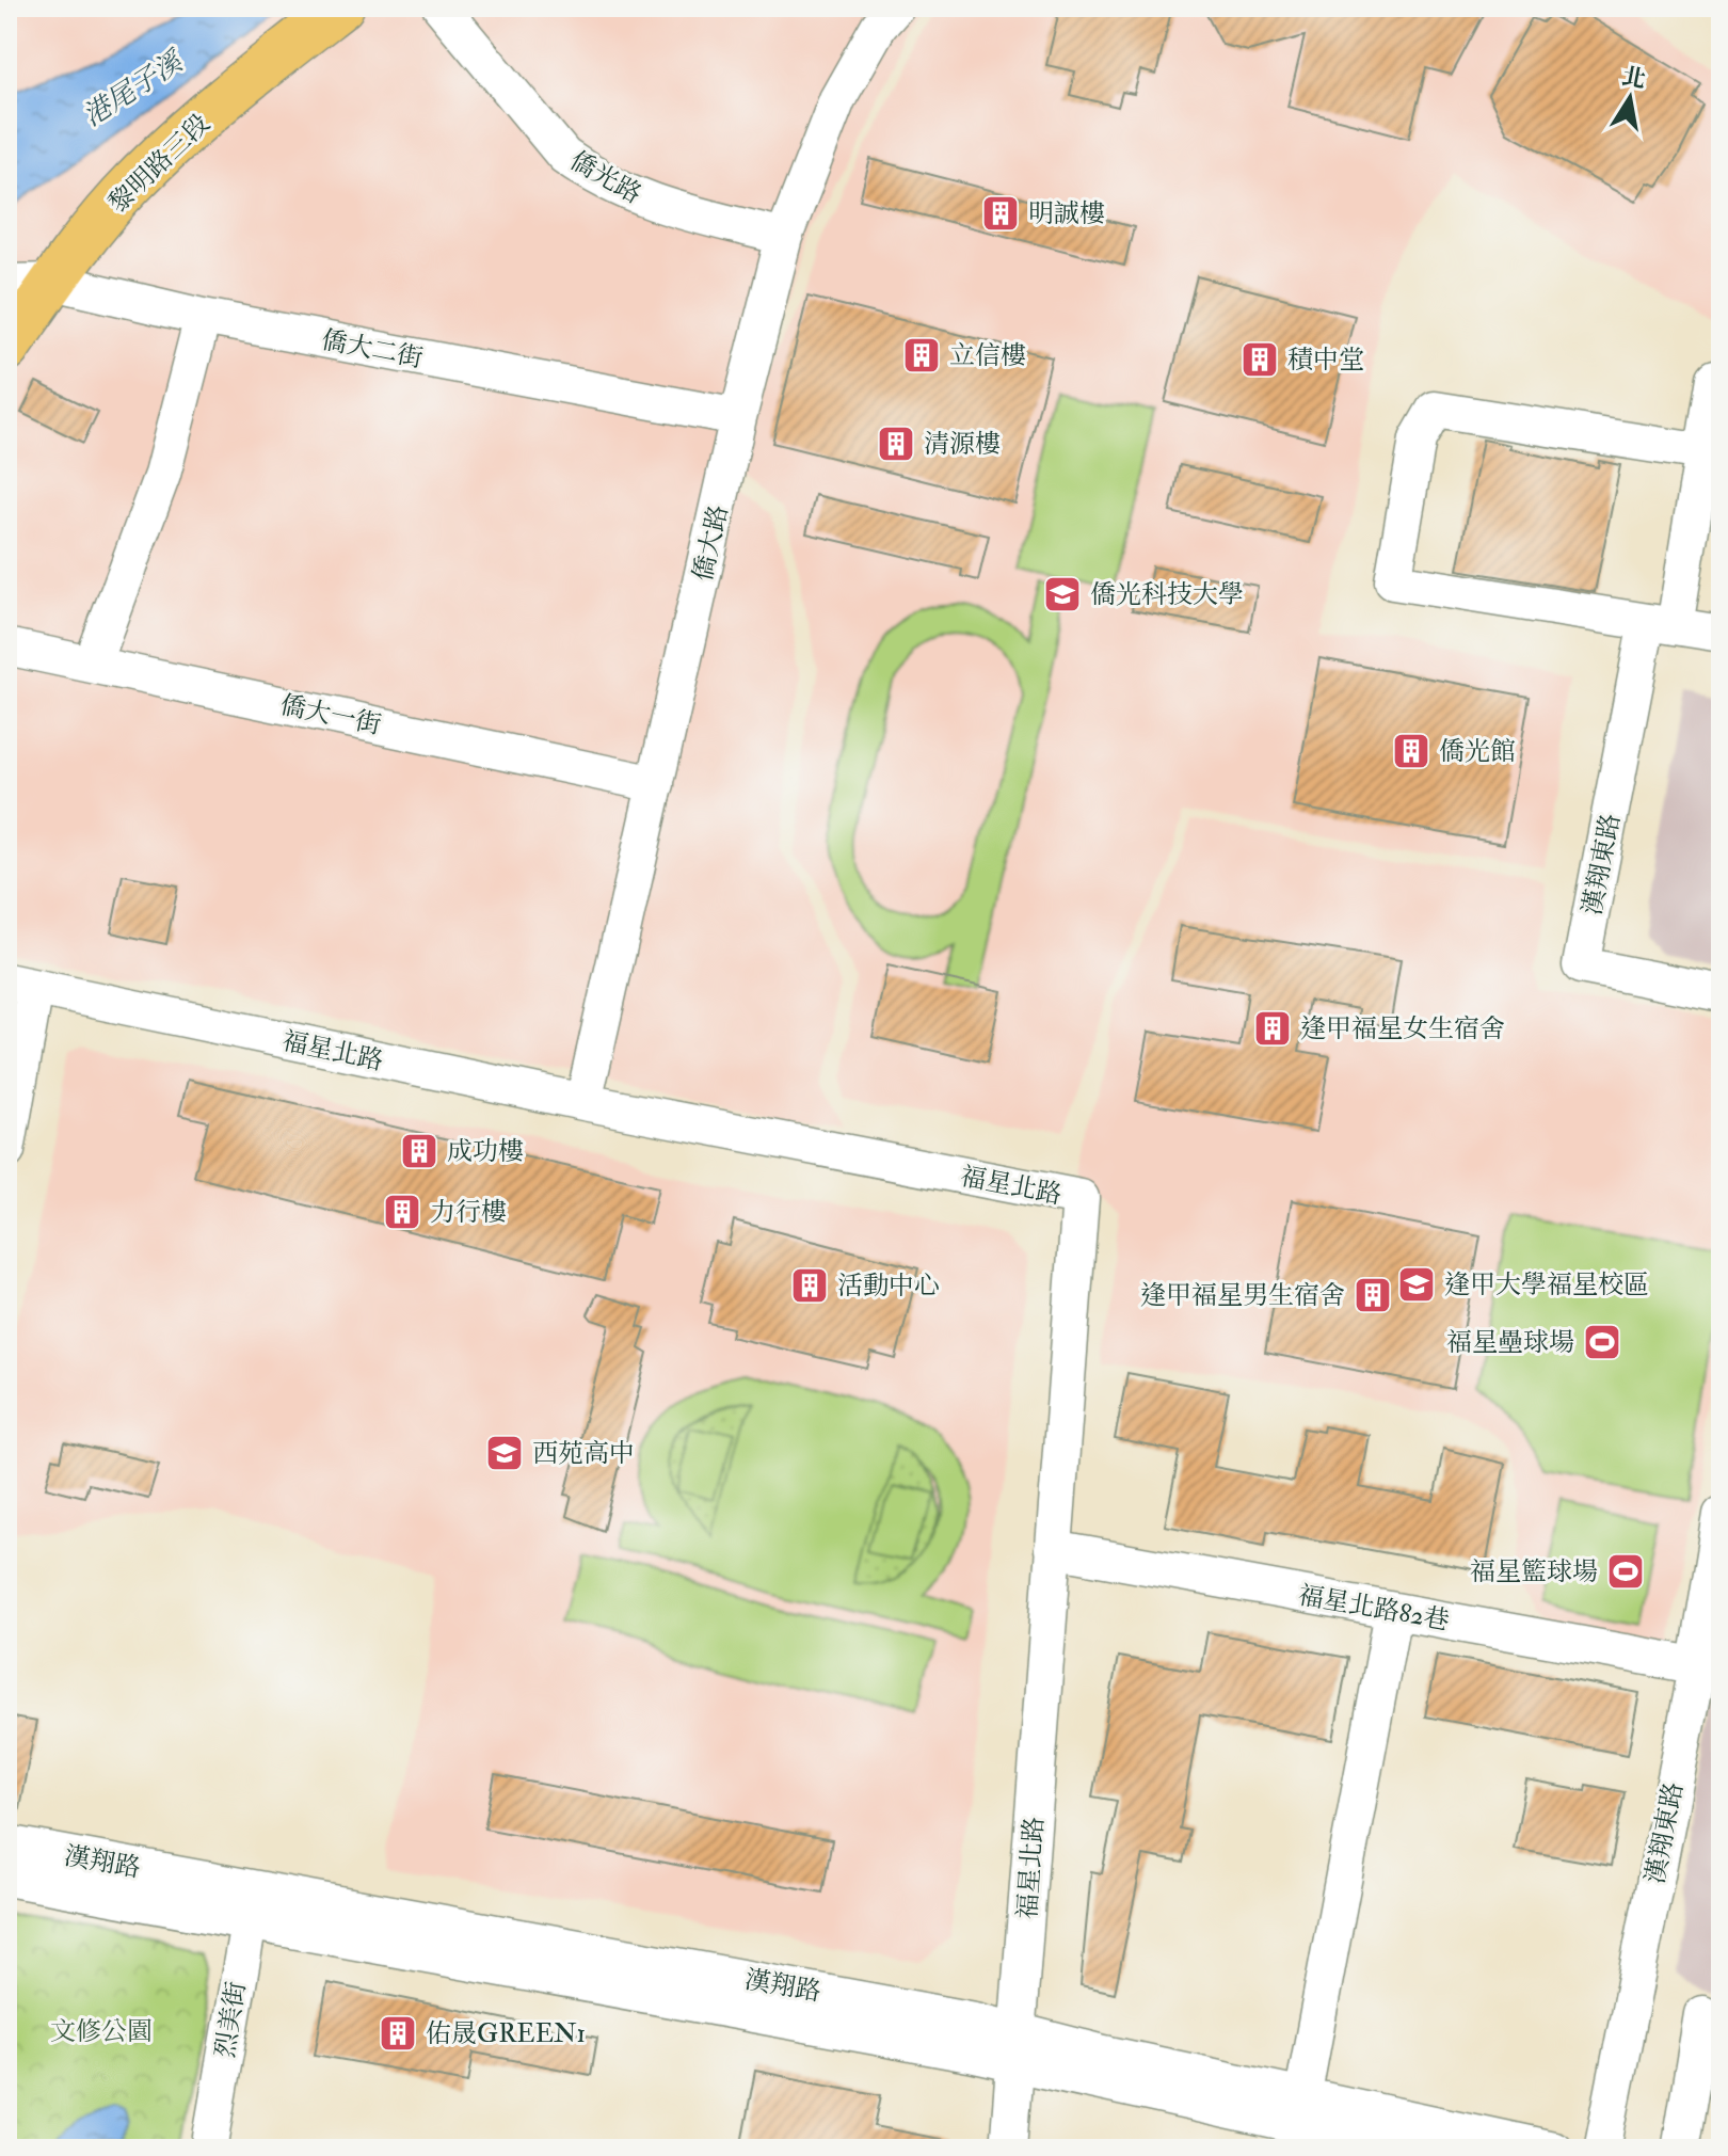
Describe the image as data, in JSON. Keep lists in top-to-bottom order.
{
  "streets": {
    "main road": ["黎明路三段"],
    "street": [
      "僑光路",
      "僑大二街",
      "僑大路",
      "僑大一街",
      "漢翔東路",
      "福星北路",
      "福星北路82巷",
      "漢翔路",
      "烈美街"
    ]
  },
  "crossings": [
    ["黎明路三段", "僑大二街"],
    ["僑光路", "僑大路"],
    ["僑大二街", "僑大路"],
    ["僑大路", "僑大一街"],
    ["僑大路", "福星北路"],
    ["漢翔東路", "福星北路82巷"],
    ["福星北路", "福星北路82巷"],
    ["福星北路", "漢翔路"],
    ["漢翔路", "烈美街"]
  ],
  "water": ["港尾子溪"],
  "parks": ["文修公園"],
  "places": {
    "building": [
      "明誠樓",
      "立信樓",
      "積中堂",
      "清源樓",
      "僑光館",
      "逢甲福星女生宿舍",
      "成功樓",
      "力行樓",
      "活動中心",
      "逢甲福星男生宿舍",
      "佑晟GREEN1"
    ],
    "school or university": ["僑光科技大學", "逢甲大學福星校區", "西苑高中"],
    "sports": ["福星壘球場", "福星籃球場"]
  },
  "north": "top"
}
